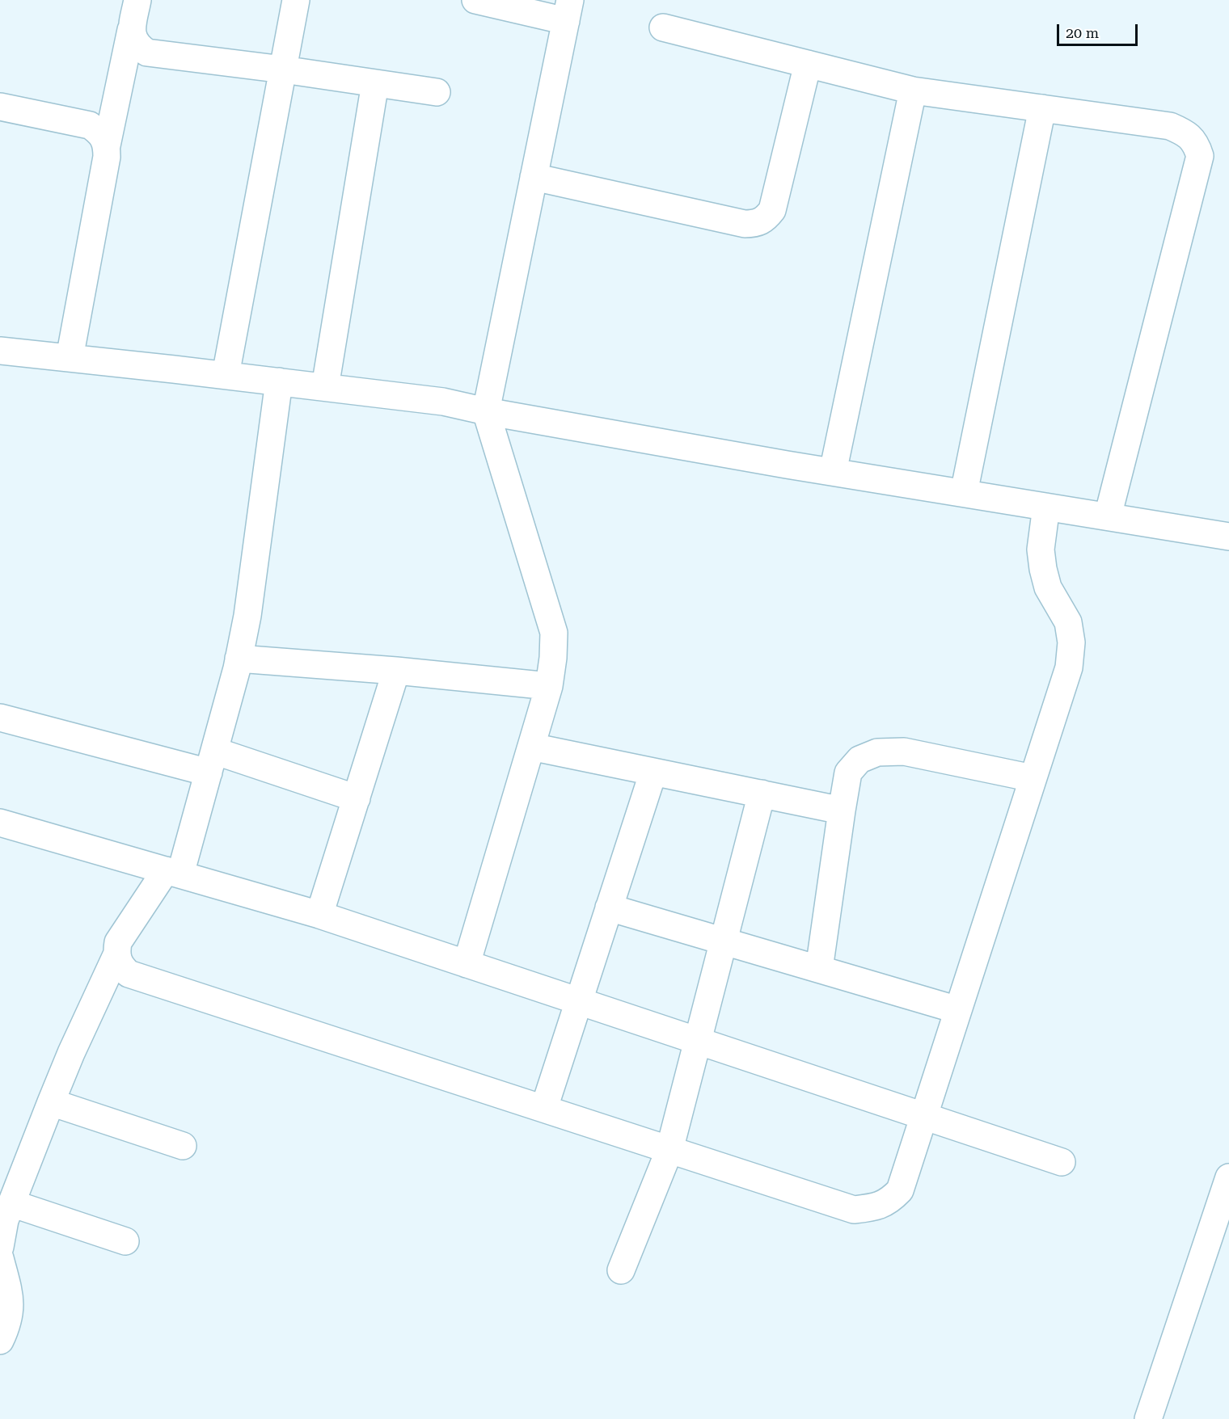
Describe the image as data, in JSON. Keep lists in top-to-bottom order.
{
  "scale_bar": "20 m"
}
